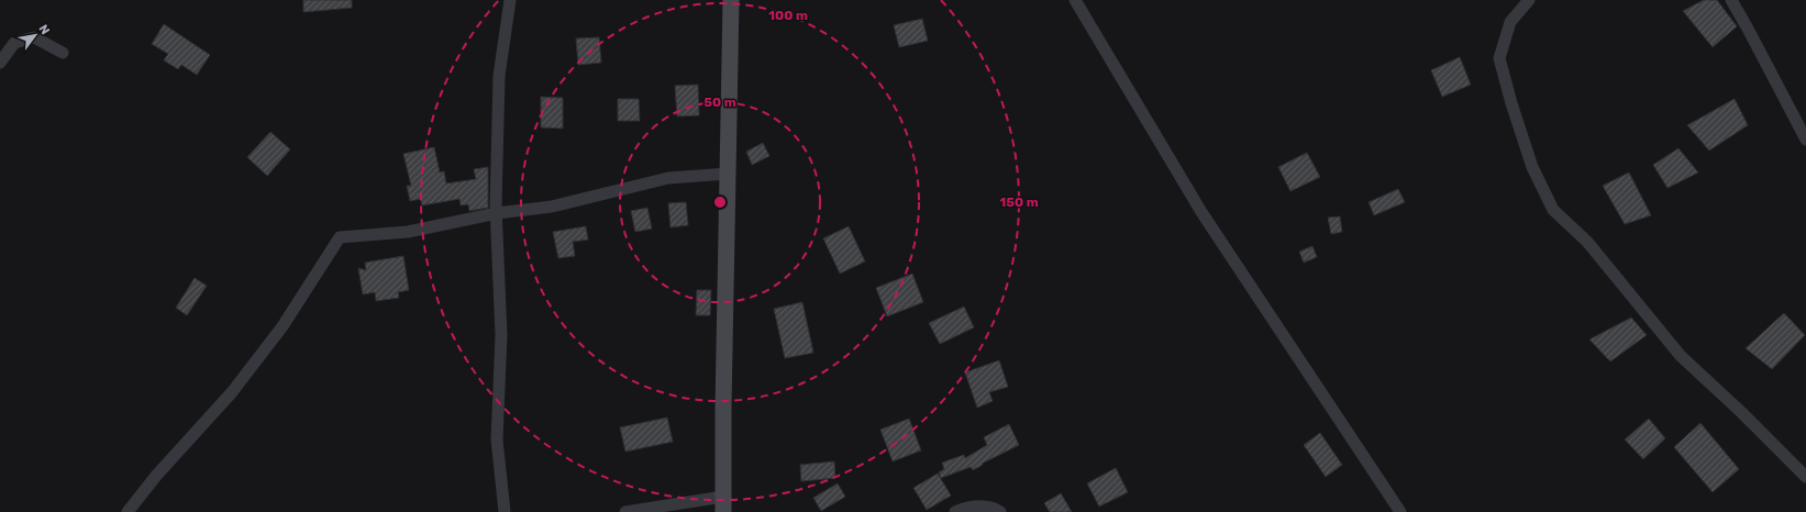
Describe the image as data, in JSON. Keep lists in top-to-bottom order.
{
  "north": "top right",
  "rings": ["100 m", "50 m", "150 m"]
}
